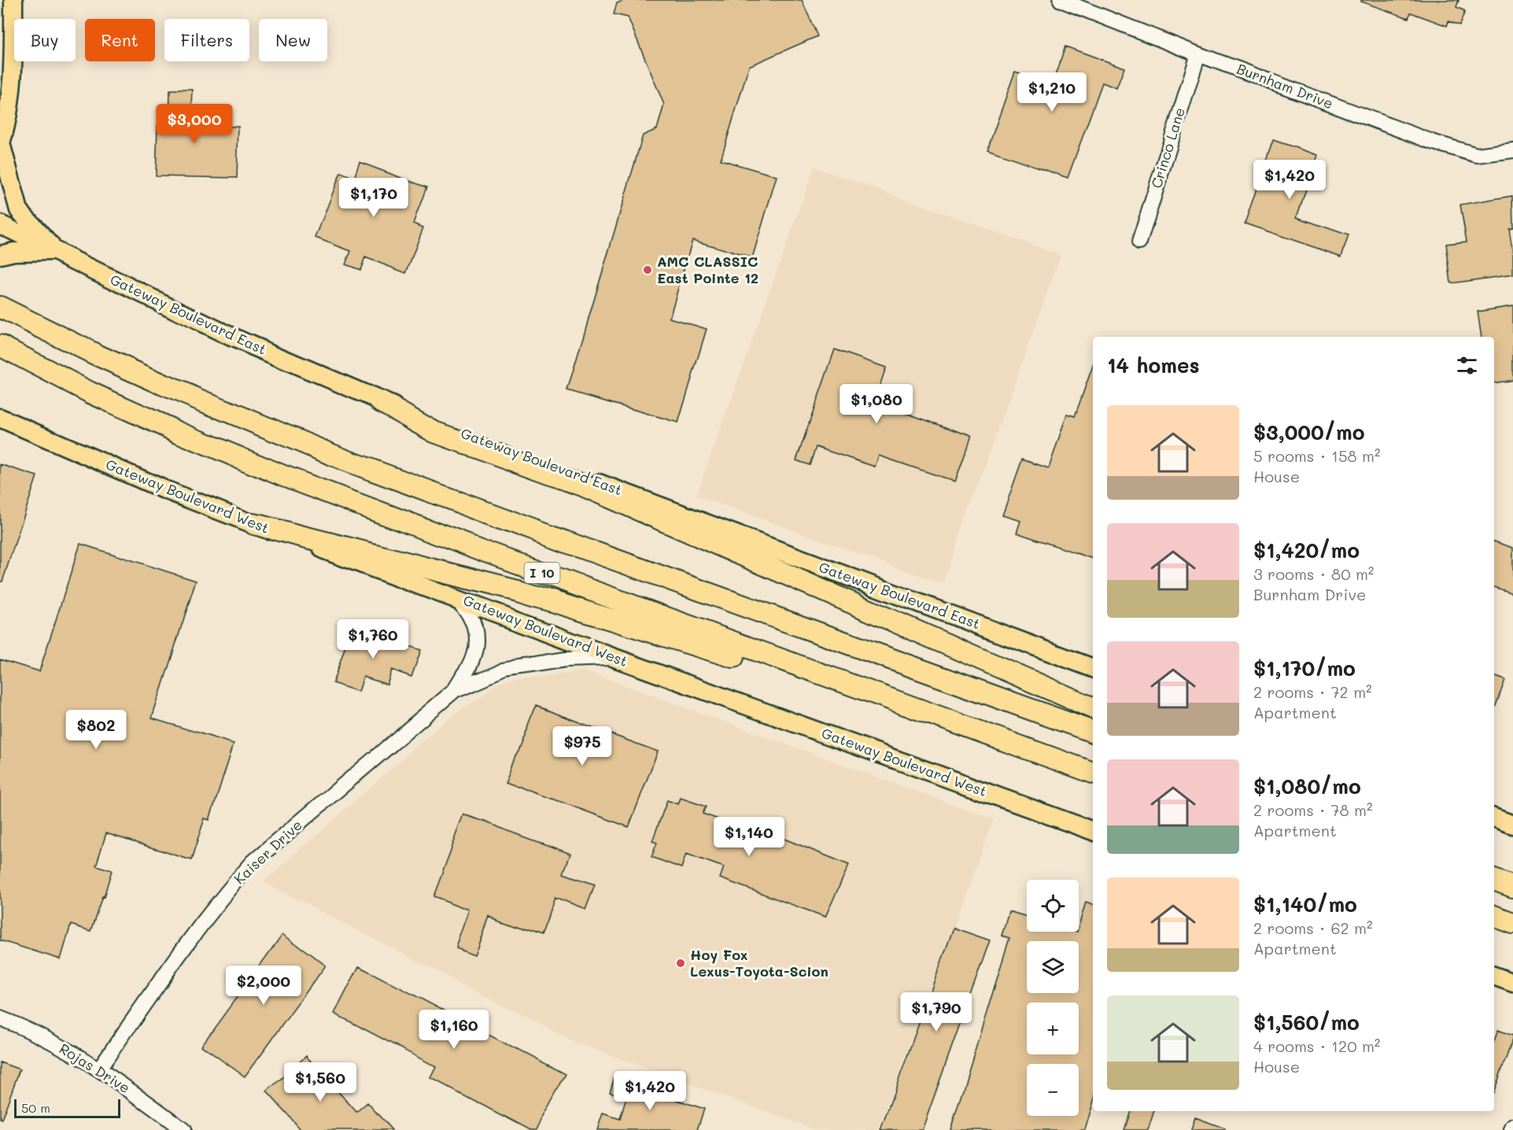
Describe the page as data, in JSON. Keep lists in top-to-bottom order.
{
  "streets": {
    "highway": ["I 10"],
    "main road": ["Gateway Boulevard East", "Gateway Boulevard West"],
    "street": [
      "Burnham Drive",
      "Crinco Lane",
      "Kaiser Drive",
      "Rojas Drive"
    ]
  },
  "crossings": [
    ["Burnham Drive", "Crinco Lane"],
    ["Gateway Boulevard West", "Kaiser Drive"],
    ["Kaiser Drive", "Rojas Drive"]
  ],
  "places": ["AMC CLASSIC East Pointe 12", "Hoy Fox Lexus-Toyota-Scion"],
  "scale_bar": "50 m",
  "page": {
    "chip": [
      "Buy",
      "Rent",
      "Filters",
      "New"
    ],
    "price": [
      "$1,210",
      "$3,000",
      "$1,420",
      "$1,170",
      "$1,080",
      "$1,760",
      "$802",
      "$975",
      "$1,140",
      "$2,000",
      "$1,790",
      "$1,160",
      "$1,560",
      "$1,420"
    ],
    "heading": "14 homes",
    "list": [
      {
        "name": "$3,000/mo",
        "note": "5 rooms · 158 m² · House"
      },
      {
        "name": "$1,420/mo",
        "note": "3 rooms · 80 m² · Burnham Drive"
      },
      {
        "name": "$1,170/mo",
        "note": "2 rooms · 72 m² · Apartment"
      },
      {
        "name": "$1,080/mo",
        "note": "2 rooms · 78 m² · Apartment"
      },
      {
        "name": "$1,140/mo",
        "note": "2 rooms · 62 m² · Apartment"
      },
      {
        "name": "$1,560/mo",
        "note": "4 rooms · 120 m² · House"
      }
    ],
    "map_buttons": ["+", "−"],
    "scale": "50 m"
  }
}
